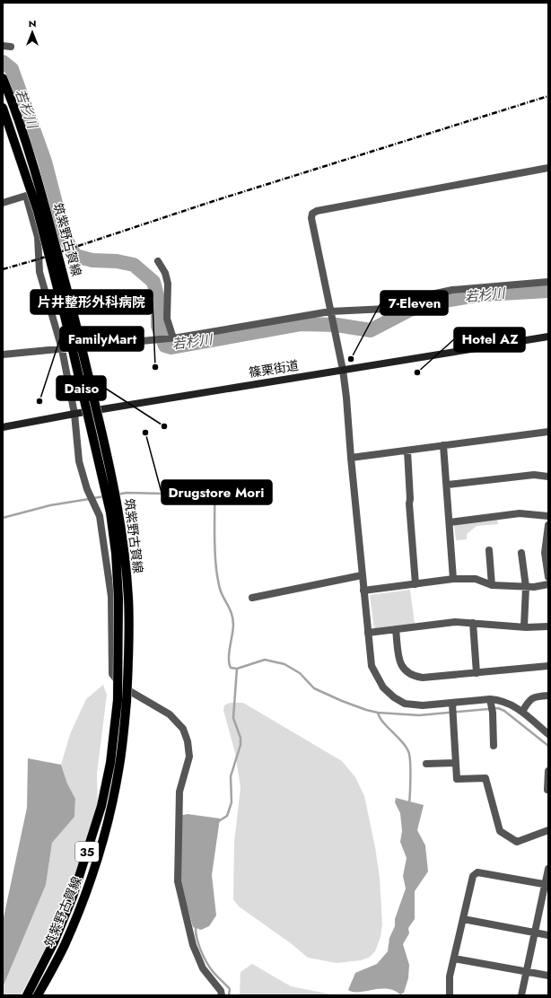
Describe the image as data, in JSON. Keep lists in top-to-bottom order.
{
  "streets": {
    "main road": ["筑紫野古賀線", "篠栗街道", "35"]
  },
  "water": ["若杉川"],
  "places": [
    "7-Eleven",
    "片井整形外科病院",
    "Hotel AZ",
    "FamilyMart",
    "Daiso",
    "Drugstore Mori"
  ],
  "north": "top"
}
